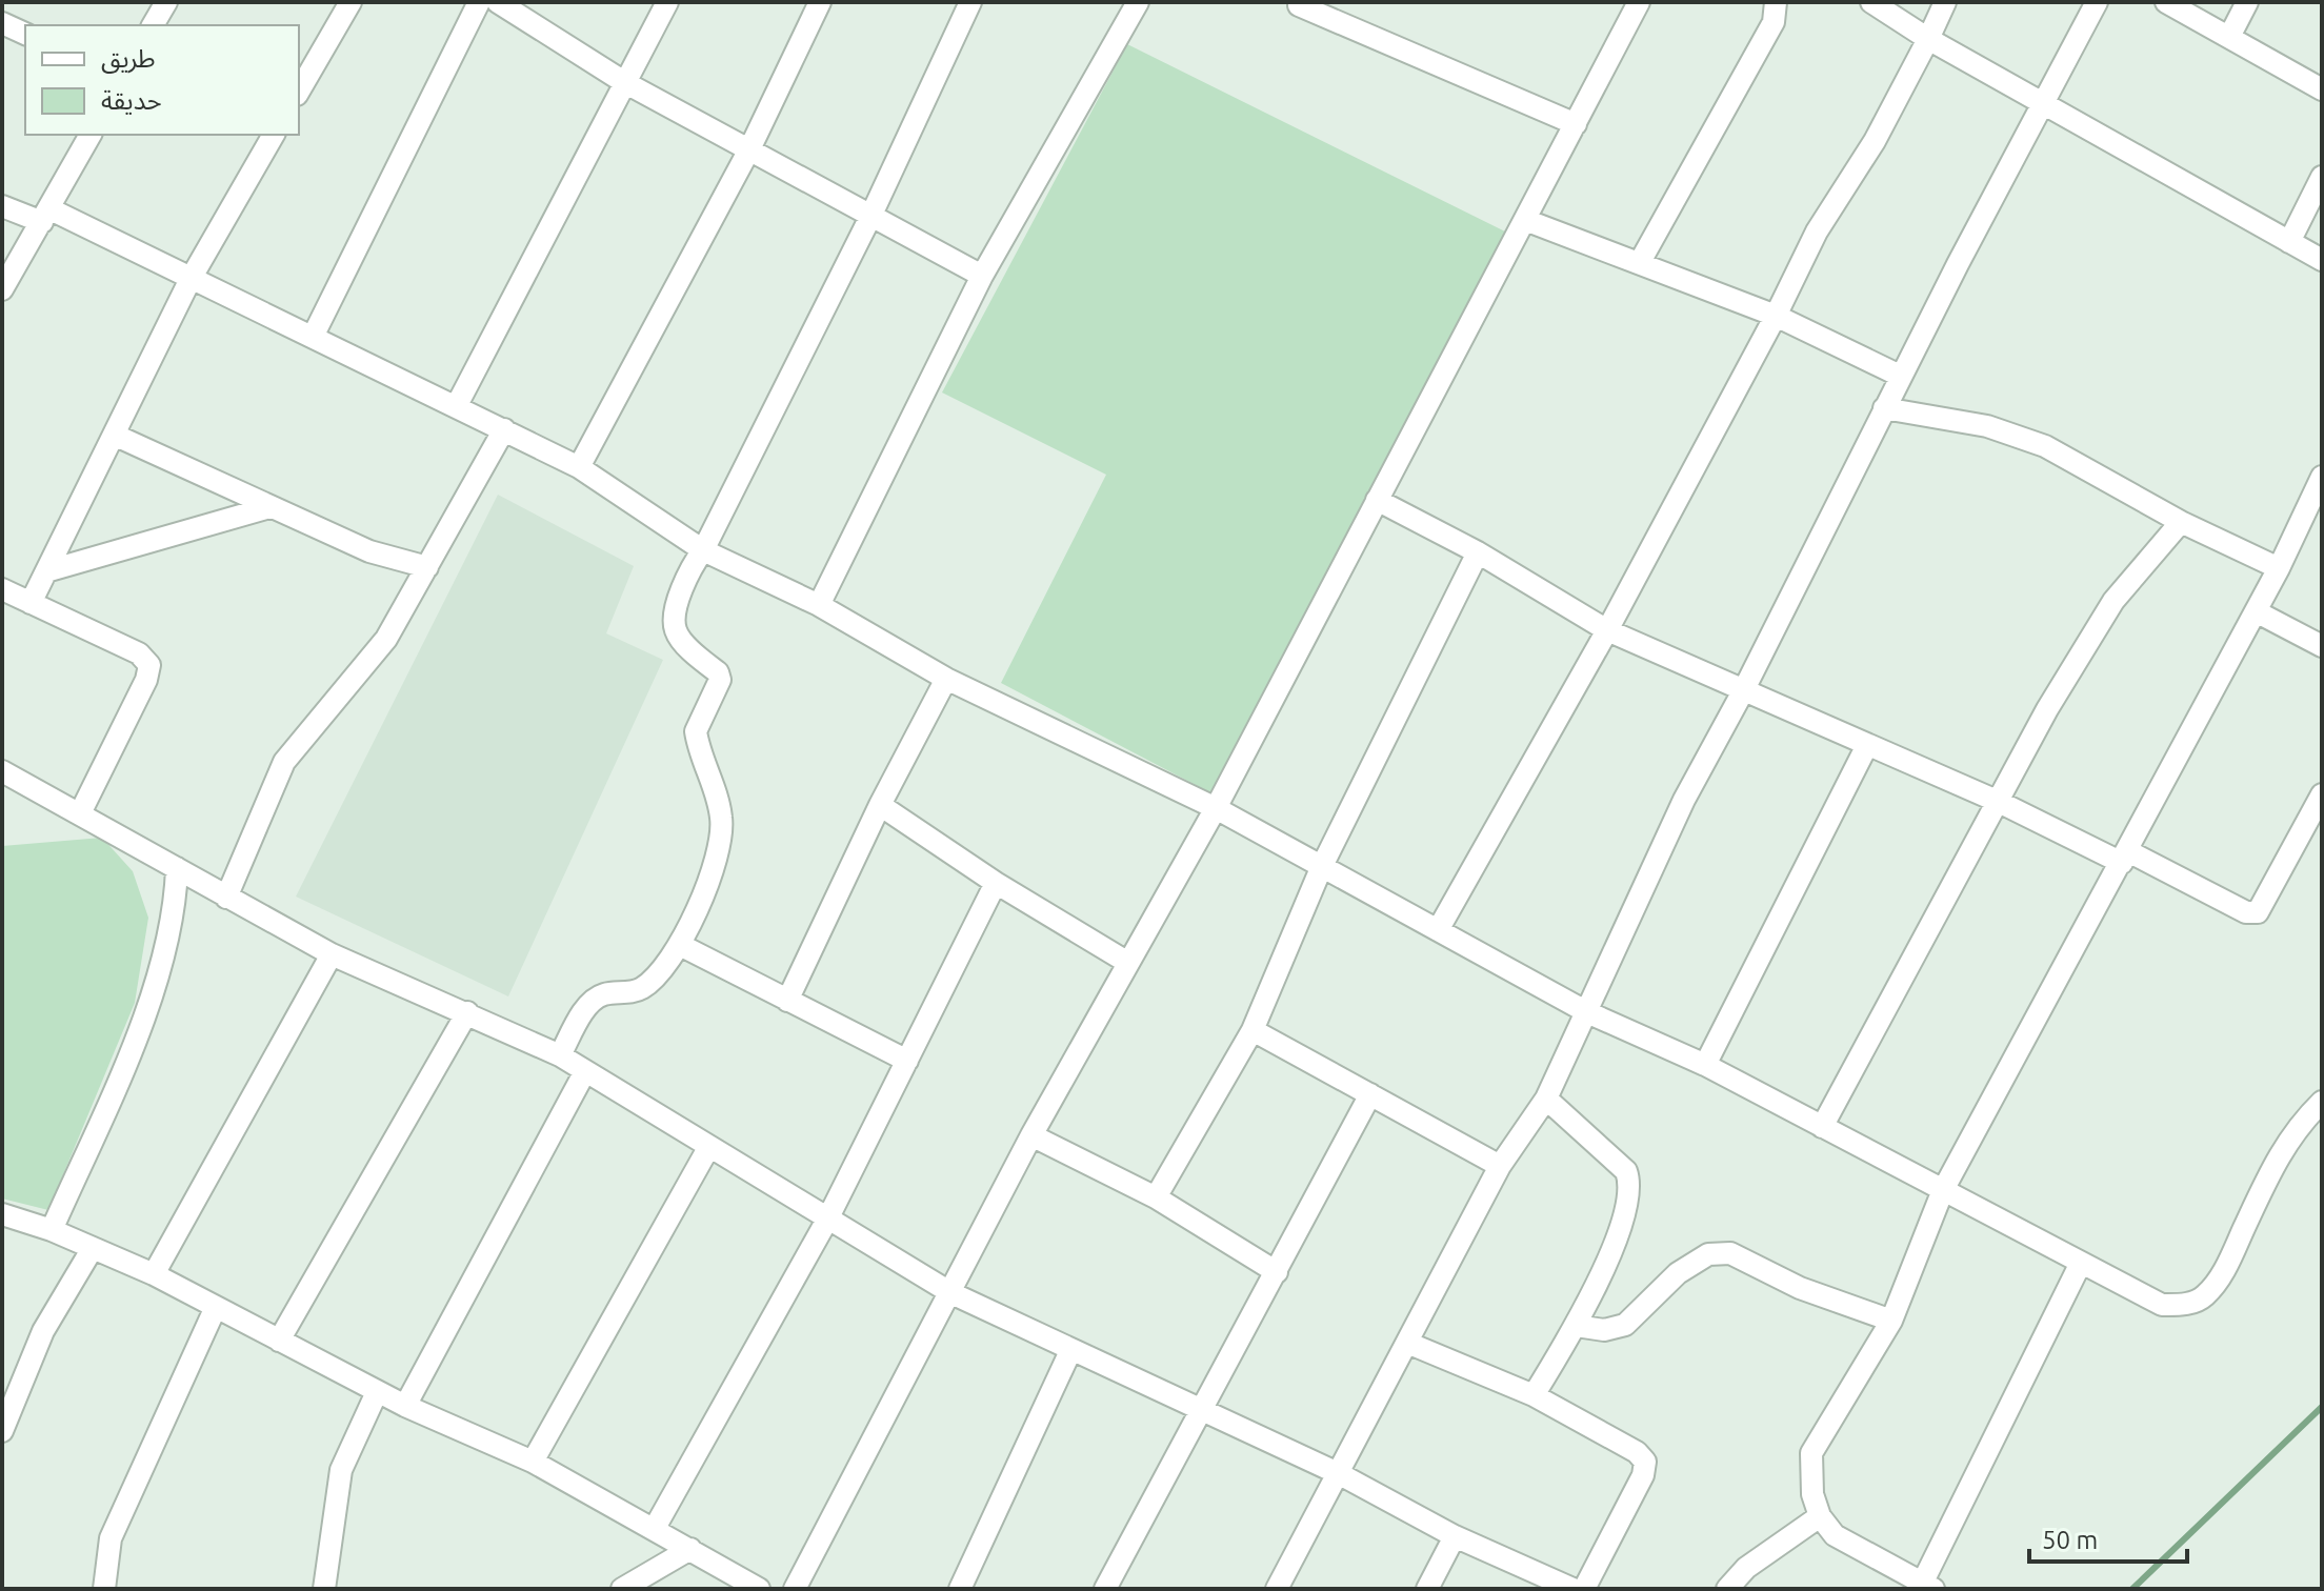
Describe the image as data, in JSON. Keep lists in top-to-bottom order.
{
  "legend": ["طريق", "حديقة"],
  "scale_bar": "50 m"
}
